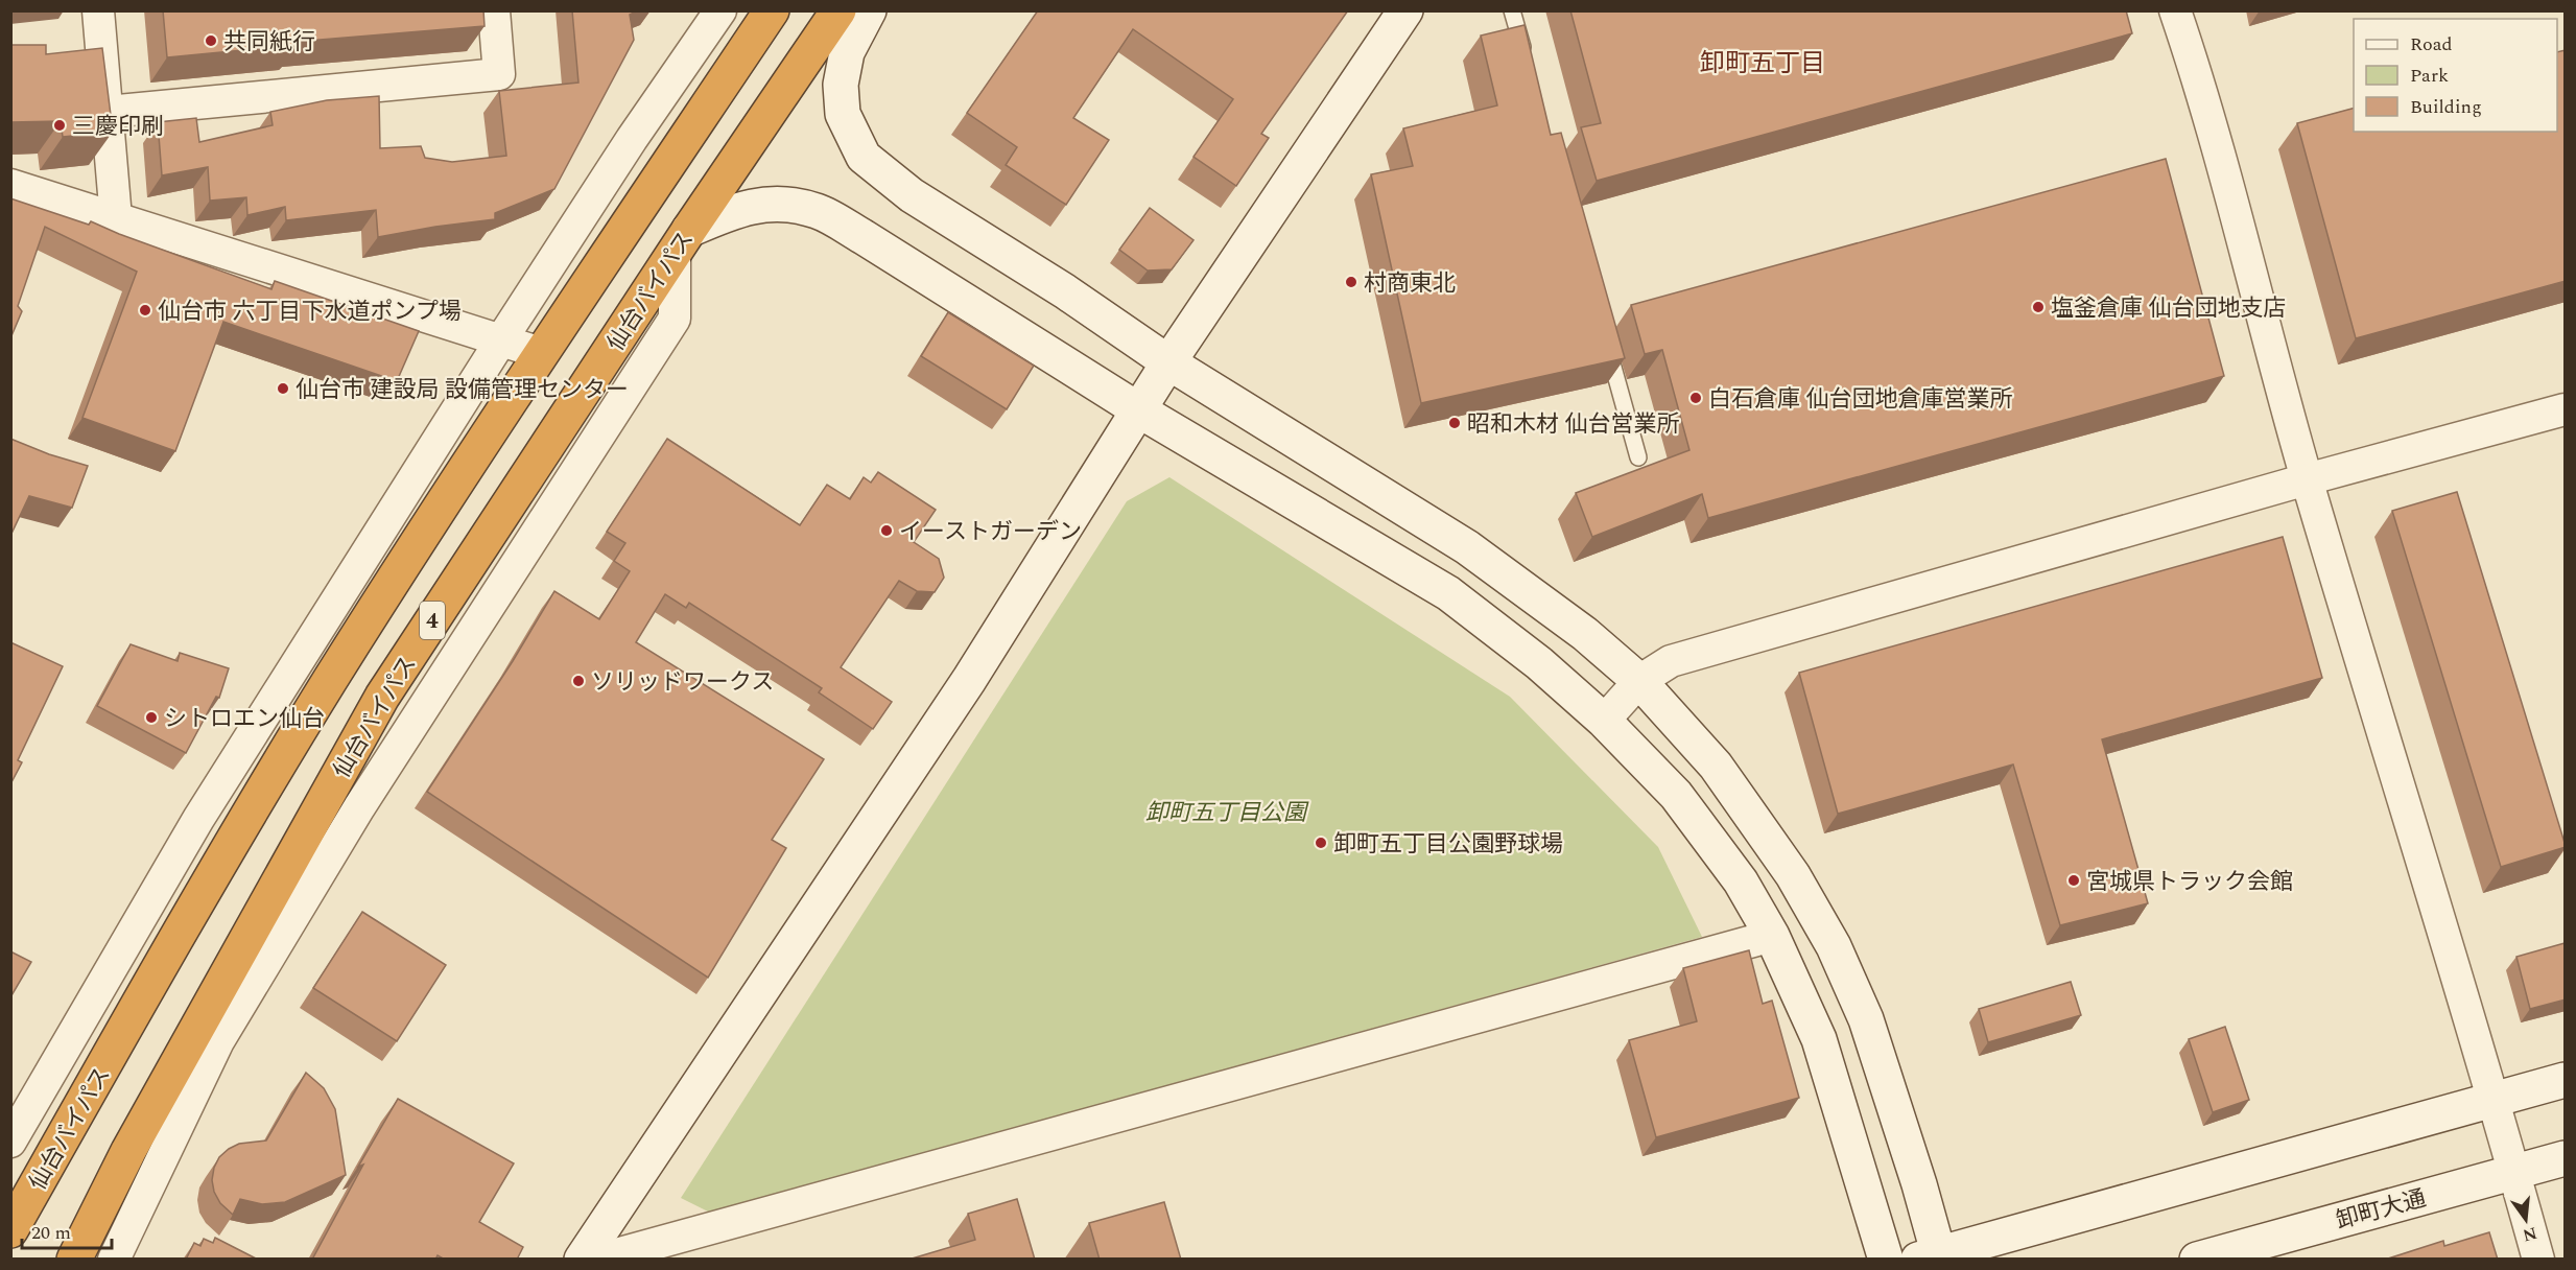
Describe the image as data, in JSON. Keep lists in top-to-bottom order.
{
  "streets": {
    "highway": ["仙台バイパス", "4"],
    "street": ["卸町大通"]
  },
  "districts": ["卸町五丁目"],
  "parks": ["卸町五丁目公園"],
  "places": [
    "共同紙行",
    "三慶印刷",
    "村商東北",
    "塩釜倉庫 仙台団地支店",
    "仙台市 六丁目下水道ポンプ場",
    "仙台市 建設局 設備管理センター",
    "白石倉庫 仙台団地倉庫営業所",
    "昭和木材 仙台営業所",
    "イーストガーデン",
    "ソリッドワークス",
    "シトロエン仙台",
    "卸町五丁目公園野球場",
    "宮城県トラック会館"
  ],
  "legend": ["Road", "Park", "Building"],
  "scale_bar": "20 m",
  "north": "bottom"
}
